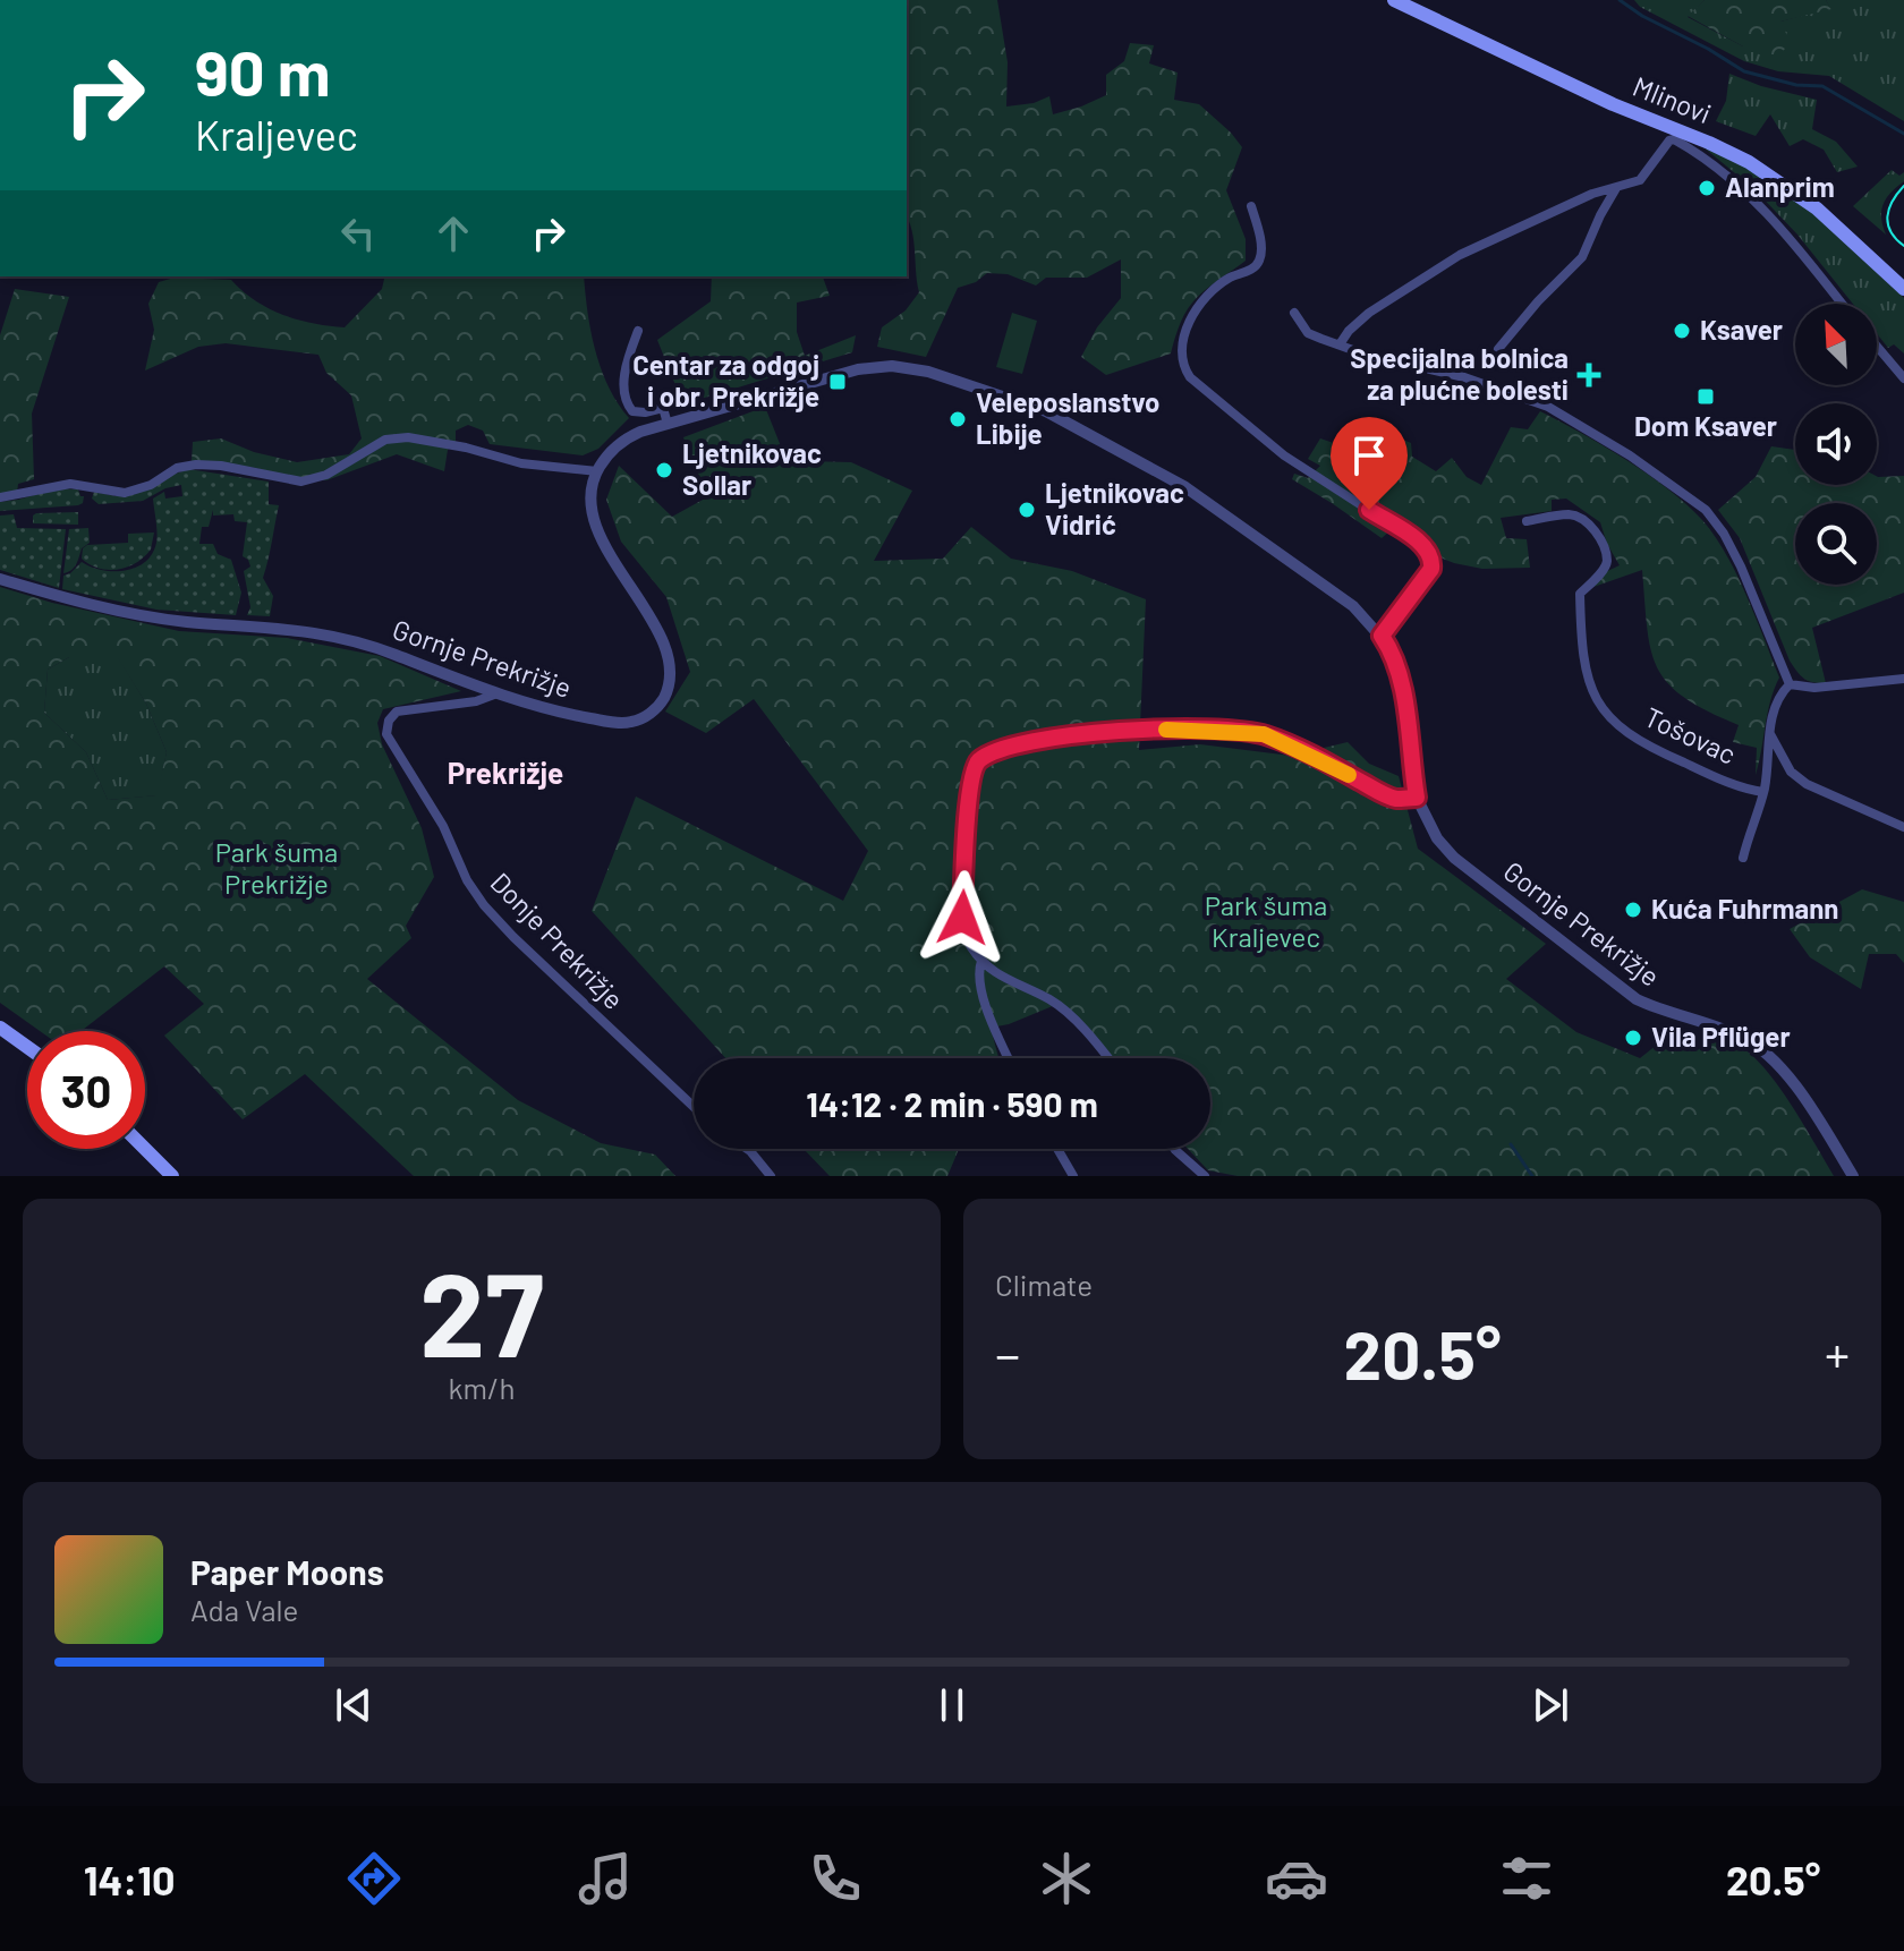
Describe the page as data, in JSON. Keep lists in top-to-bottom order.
{
  "streets": {
    "main road": ["Mlinovi"],
    "street": ["Gornje Prekrižje", "Tošovac", "Donje Prekrižje"]
  },
  "crossings": [
    ["Gornje Prekrižje", "Donje Prekrižje"]
  ],
  "districts": ["Prekrižje"],
  "parks": ["Park šuma Prekrižje", "Park šuma Kraljevec"],
  "places": {
    "other": [
      "Alanprim",
      "Ksaver",
      "Veleposlanstvo Libije",
      "Ljetnikovac Sollar",
      "Ljetnikovac Vidrić",
      "Kuća Fuhrmann",
      "Vila Pflüger"
    ],
    "health": ["Specijalna bolnica za plućne bolesti"],
    "transit": ["Centar za odgoj i obr. Prekrižje", "Dom Ksaver"]
  },
  "north": "top left",
  "page": {
    "turn": ["90 m", "Kraljevec"],
    "limit": "30",
    "trip": "14:12 · 2 min · 590 m",
    "tile": [
      ["27", "km/h"],
      "Climate"
    ],
    "heat": ["−", "20.5°", "+"],
    "song": ["Paper Moons", "Ada Vale"],
    "tabs": ["14:10", "20.5°"]
  }
}
